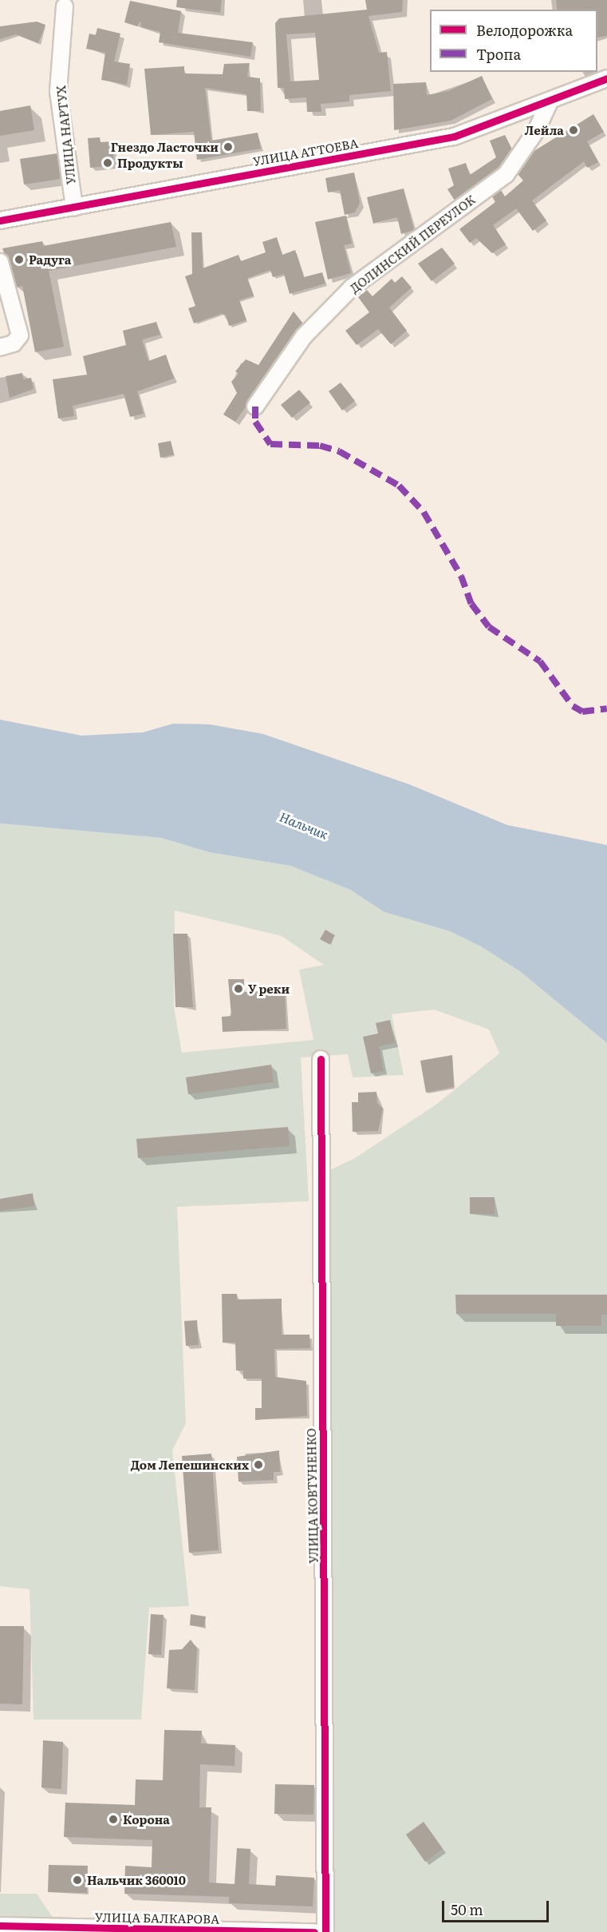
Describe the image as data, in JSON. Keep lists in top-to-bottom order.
{
  "streets": {
    "street": [
      "УЛИЦА НАРТУХ",
      "УЛИЦА АТТОЕВА",
      "ДОЛИНСКИЙ ПЕРЕУЛОК",
      "УЛИЦА КОВТУНЕНКО",
      "УЛИЦА БАЛКАРОВА"
    ]
  },
  "crossings": [
    ["УЛИЦА НАРТУХ", "УЛИЦА АТТОЕВА"],
    ["УЛИЦА АТТОЕВА", "ДОЛИНСКИЙ ПЕРЕУЛОК"]
  ],
  "water": ["Нальчик"],
  "places": [
    "Лейла",
    "Гнездо Ласточки",
    "Продукты",
    "Радуга",
    "У реки",
    "Дом Лепешинских",
    "Корона",
    "Нальчик 360010"
  ],
  "legend": ["Велодорожка", "Тропа"],
  "scale_bar": "50 m"
}
